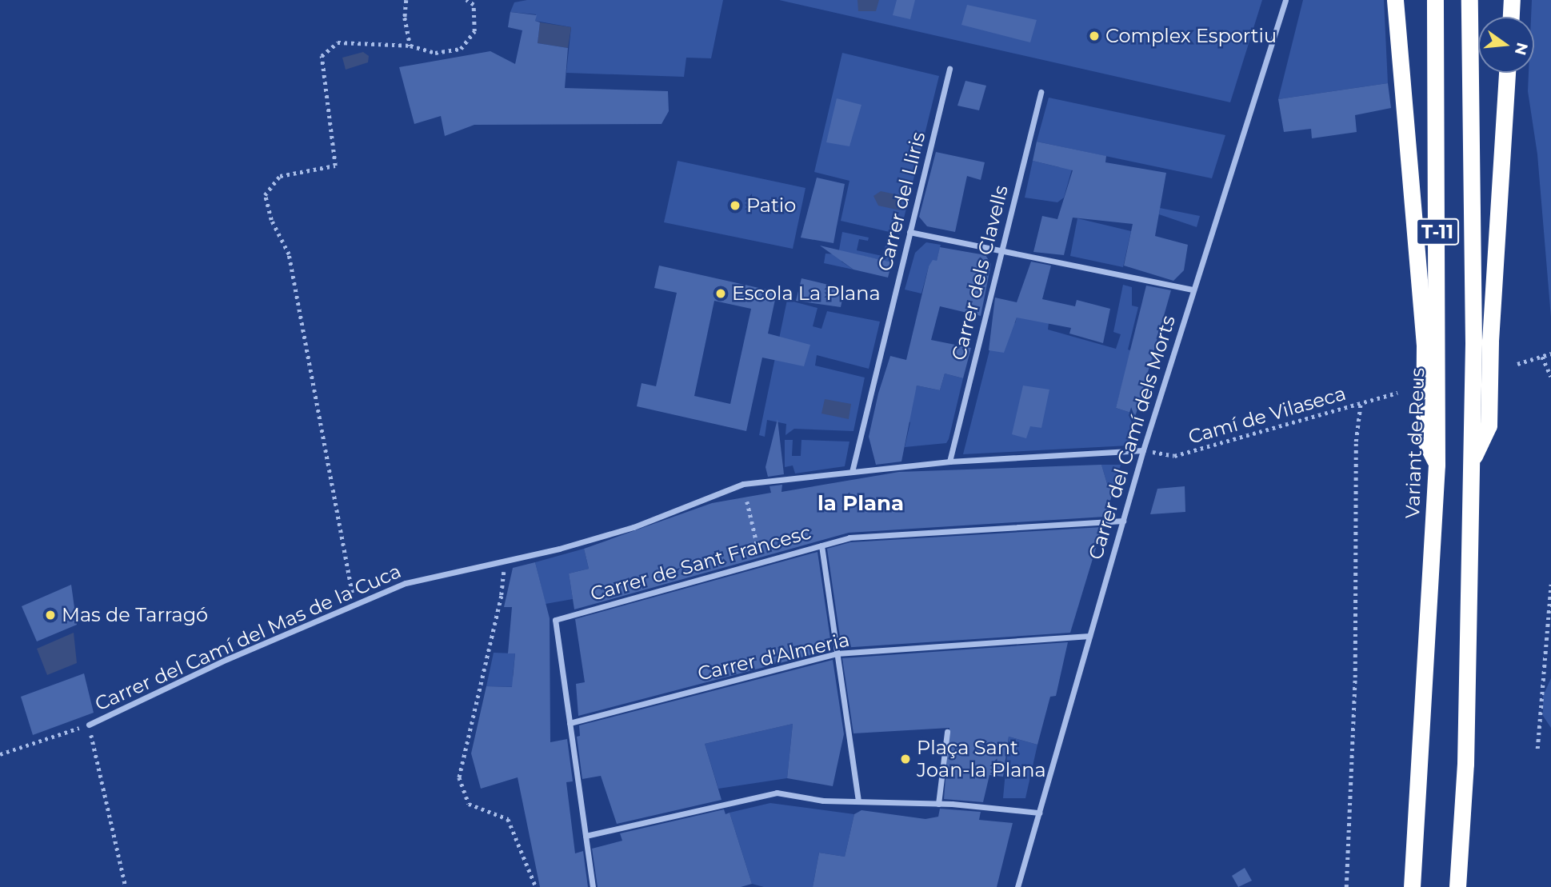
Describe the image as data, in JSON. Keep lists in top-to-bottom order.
{
  "streets": {
    "highway": ["T-11", "Variant de Reus"],
    "street": [
      "Carrer del Lliris",
      "Carrer dels Clavells",
      "Carrer del Camí dels Morts",
      "Carrer de Sant Francesc",
      "Carrer del Camí del Mas de la Cuca",
      "Carrer d'Almeria"
    ],
    "path": ["Camí de Vilaseca"]
  },
  "crossings": [
    ["Carrer del Lliris", "Carrer del Camí del Mas de la Cuca"],
    ["Carrer dels Clavells", "Carrer del Camí del Mas de la Cuca"],
    ["Camí de Vilaseca", "Carrer del Camí dels Morts"],
    ["Camí de Vilaseca", "Carrer del Camí del Mas de la Cuca"],
    ["Carrer del Camí dels Morts", "Carrer de Sant Francesc"],
    ["Carrer del Camí dels Morts", "Carrer del Camí del Mas de la Cuca"],
    ["Carrer del Camí dels Morts", "Carrer d'Almeria"],
    ["Carrer de Sant Francesc", "Carrer d'Almeria"]
  ],
  "districts": ["la Plana"],
  "places": [
    "Complex Esportiu",
    "Patio",
    "Escola La Plana",
    "Mas de Tarragó",
    "Plaça Sant Joan-la Plana"
  ],
  "north": "right"
}
